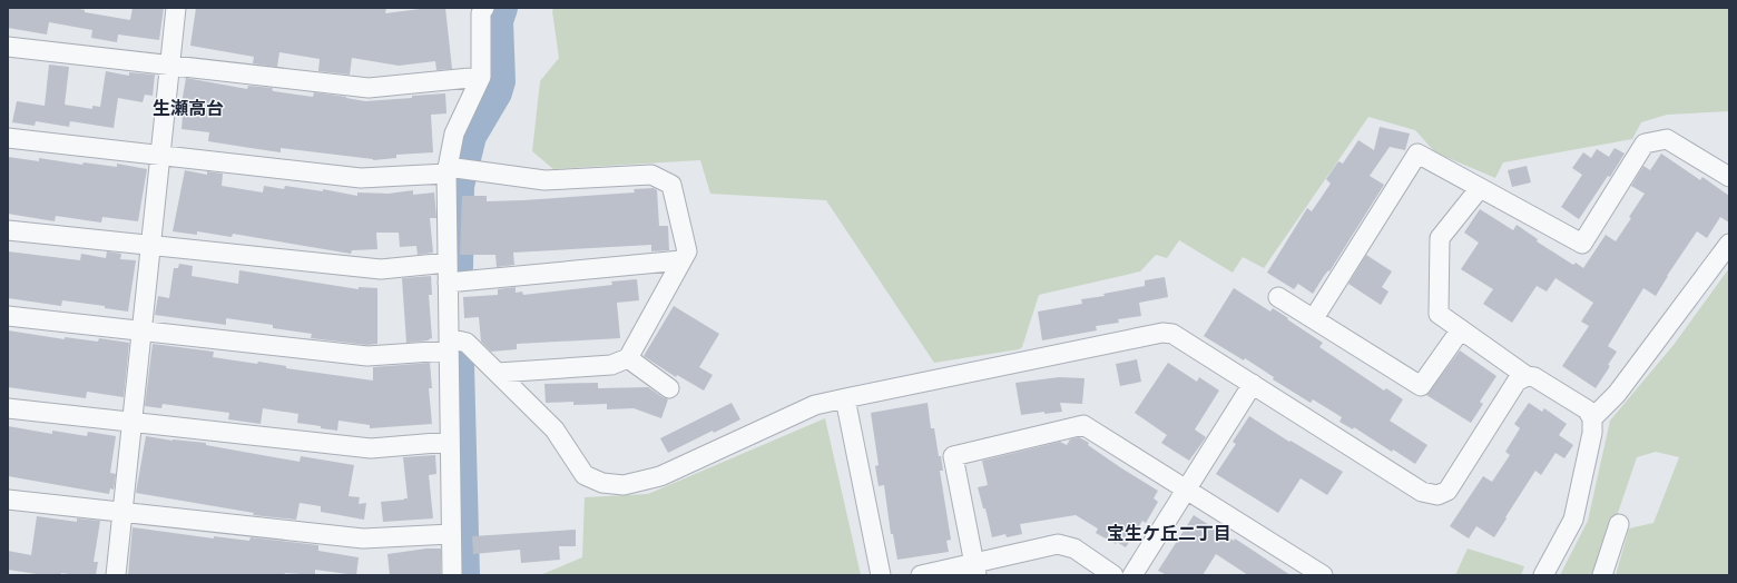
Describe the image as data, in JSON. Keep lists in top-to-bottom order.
{
  "districts": ["生瀬高台", "宝生ケ丘二丁目"]
}
